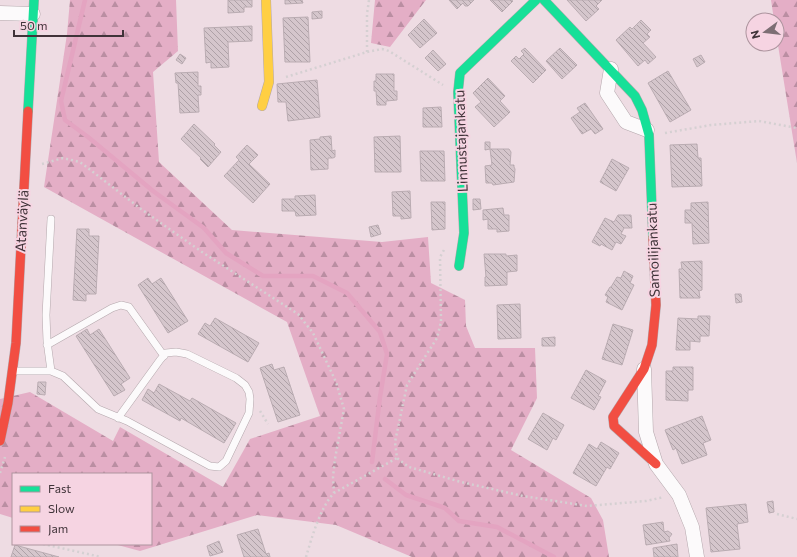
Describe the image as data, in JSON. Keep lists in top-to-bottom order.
{
  "streets": {
    "street": ["Linnustajankatu", "Atanväylä", "Samoilijankatu"]
  },
  "legend": ["Fast", "Slow", "Jam"],
  "scale_bar": "50 m",
  "north": "left"
}
